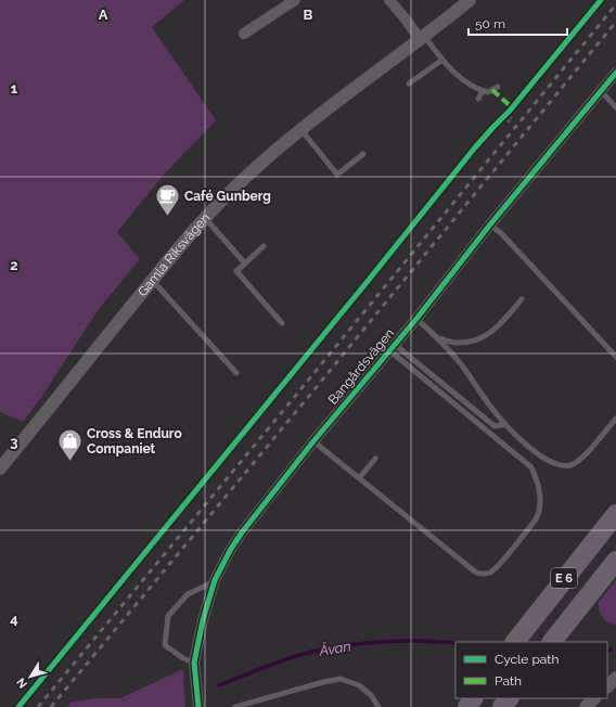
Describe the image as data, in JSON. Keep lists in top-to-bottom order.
{
  "streets": {
    "highway": ["E 6"],
    "street": ["Gamla Riksvägen", "Bangårdsvägen"]
  },
  "water": ["Ävan"],
  "places": {
    "cafe": ["Café Gunberg"],
    "shop": ["Cross & Enduro Companiet"]
  },
  "legend": ["Cycle path", "Path"],
  "scale_bar": "50 m",
  "north": "bottom left",
  "grid": {
    "columns": ["A", "B"],
    "rows": [
      "1",
      "2",
      "3",
      "4"
    ]
  }
}
